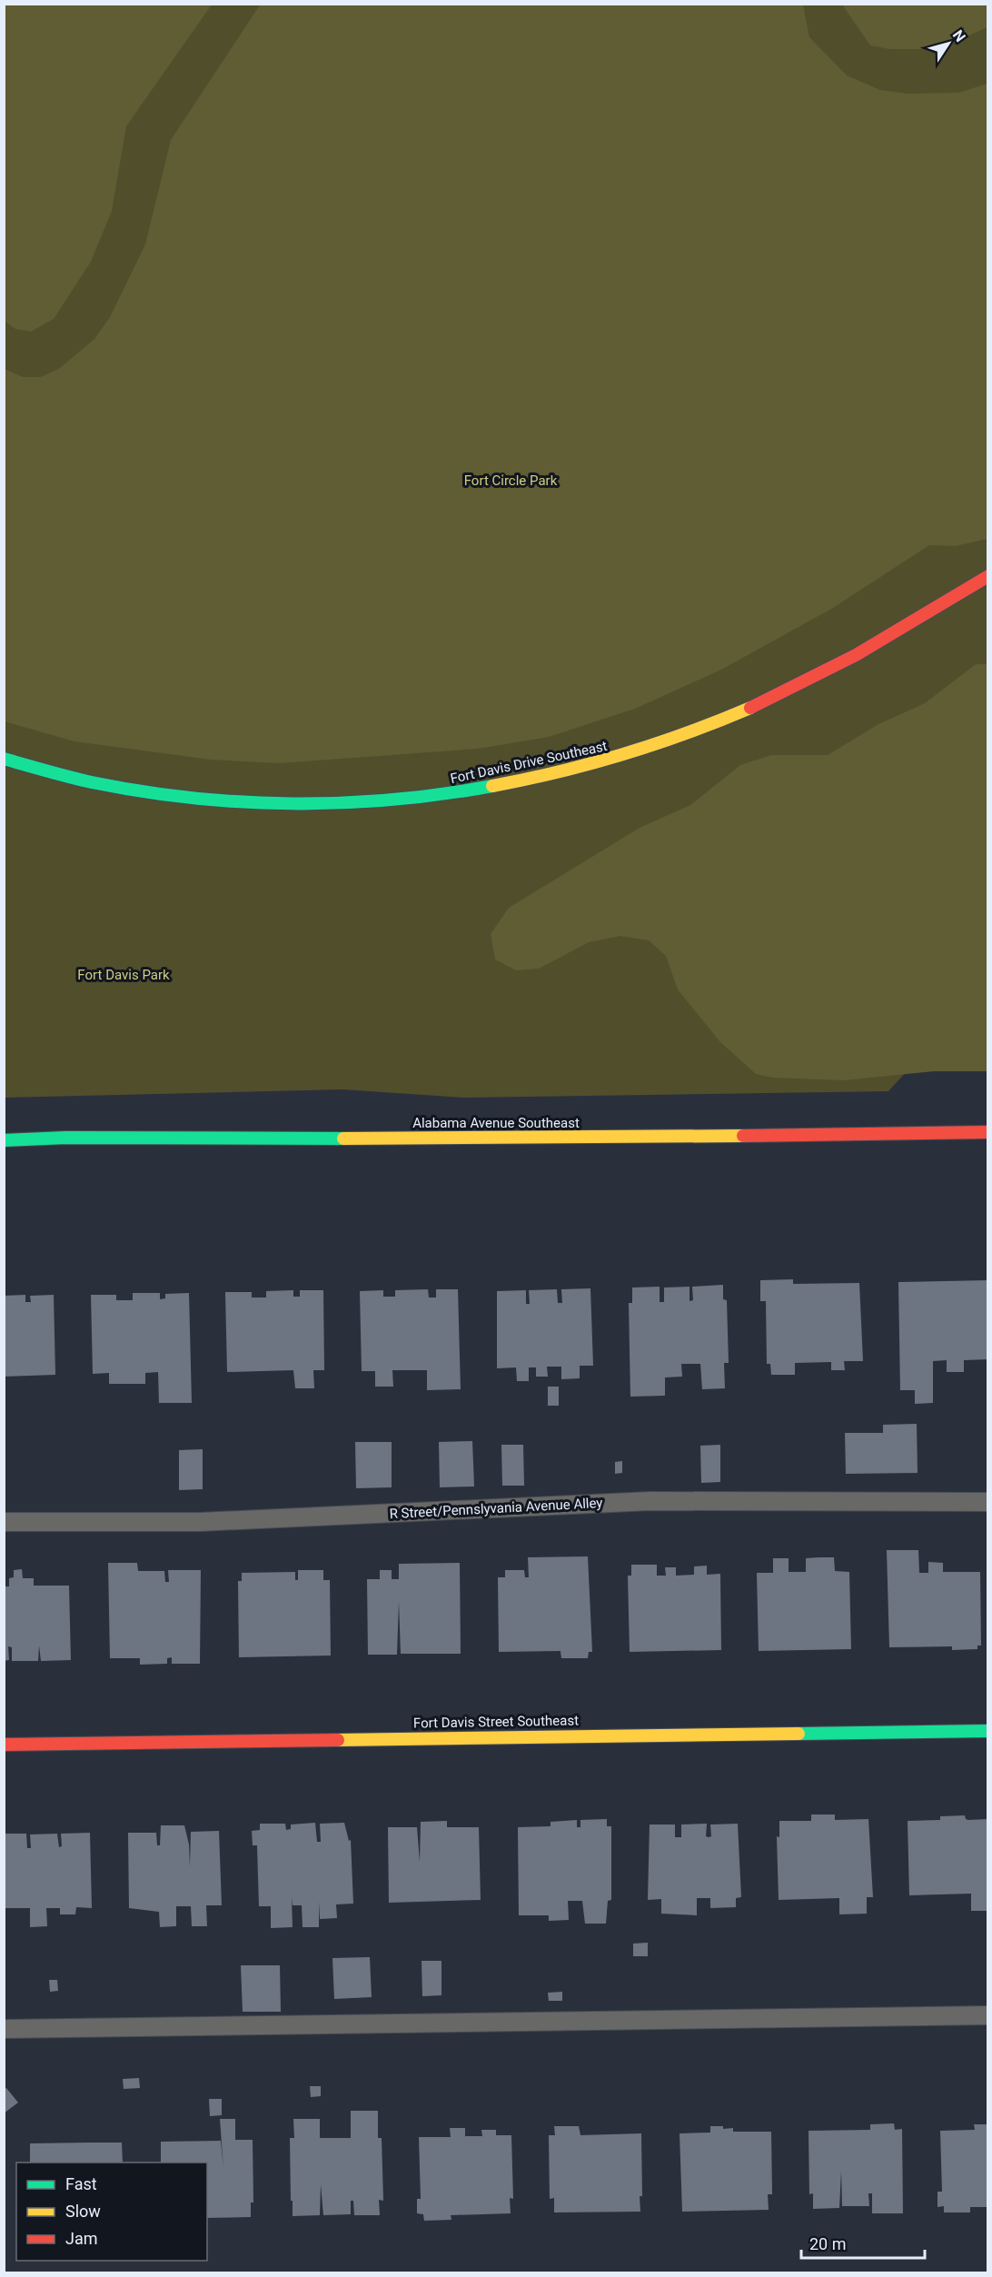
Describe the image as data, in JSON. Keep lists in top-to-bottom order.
{
  "streets": {
    "street": ["Fort Davis Drive Southeast", "Alabama Avenue Southeast", "Fort Davis Street Southeast"],
    "lane": ["R Street/Pennslyvania Avenue Alley"]
  },
  "parks": ["Fort Circle Park", "Fort Davis Park"],
  "legend": ["Fast", "Slow", "Jam"],
  "scale_bar": "20 m",
  "north": "top right"
}
